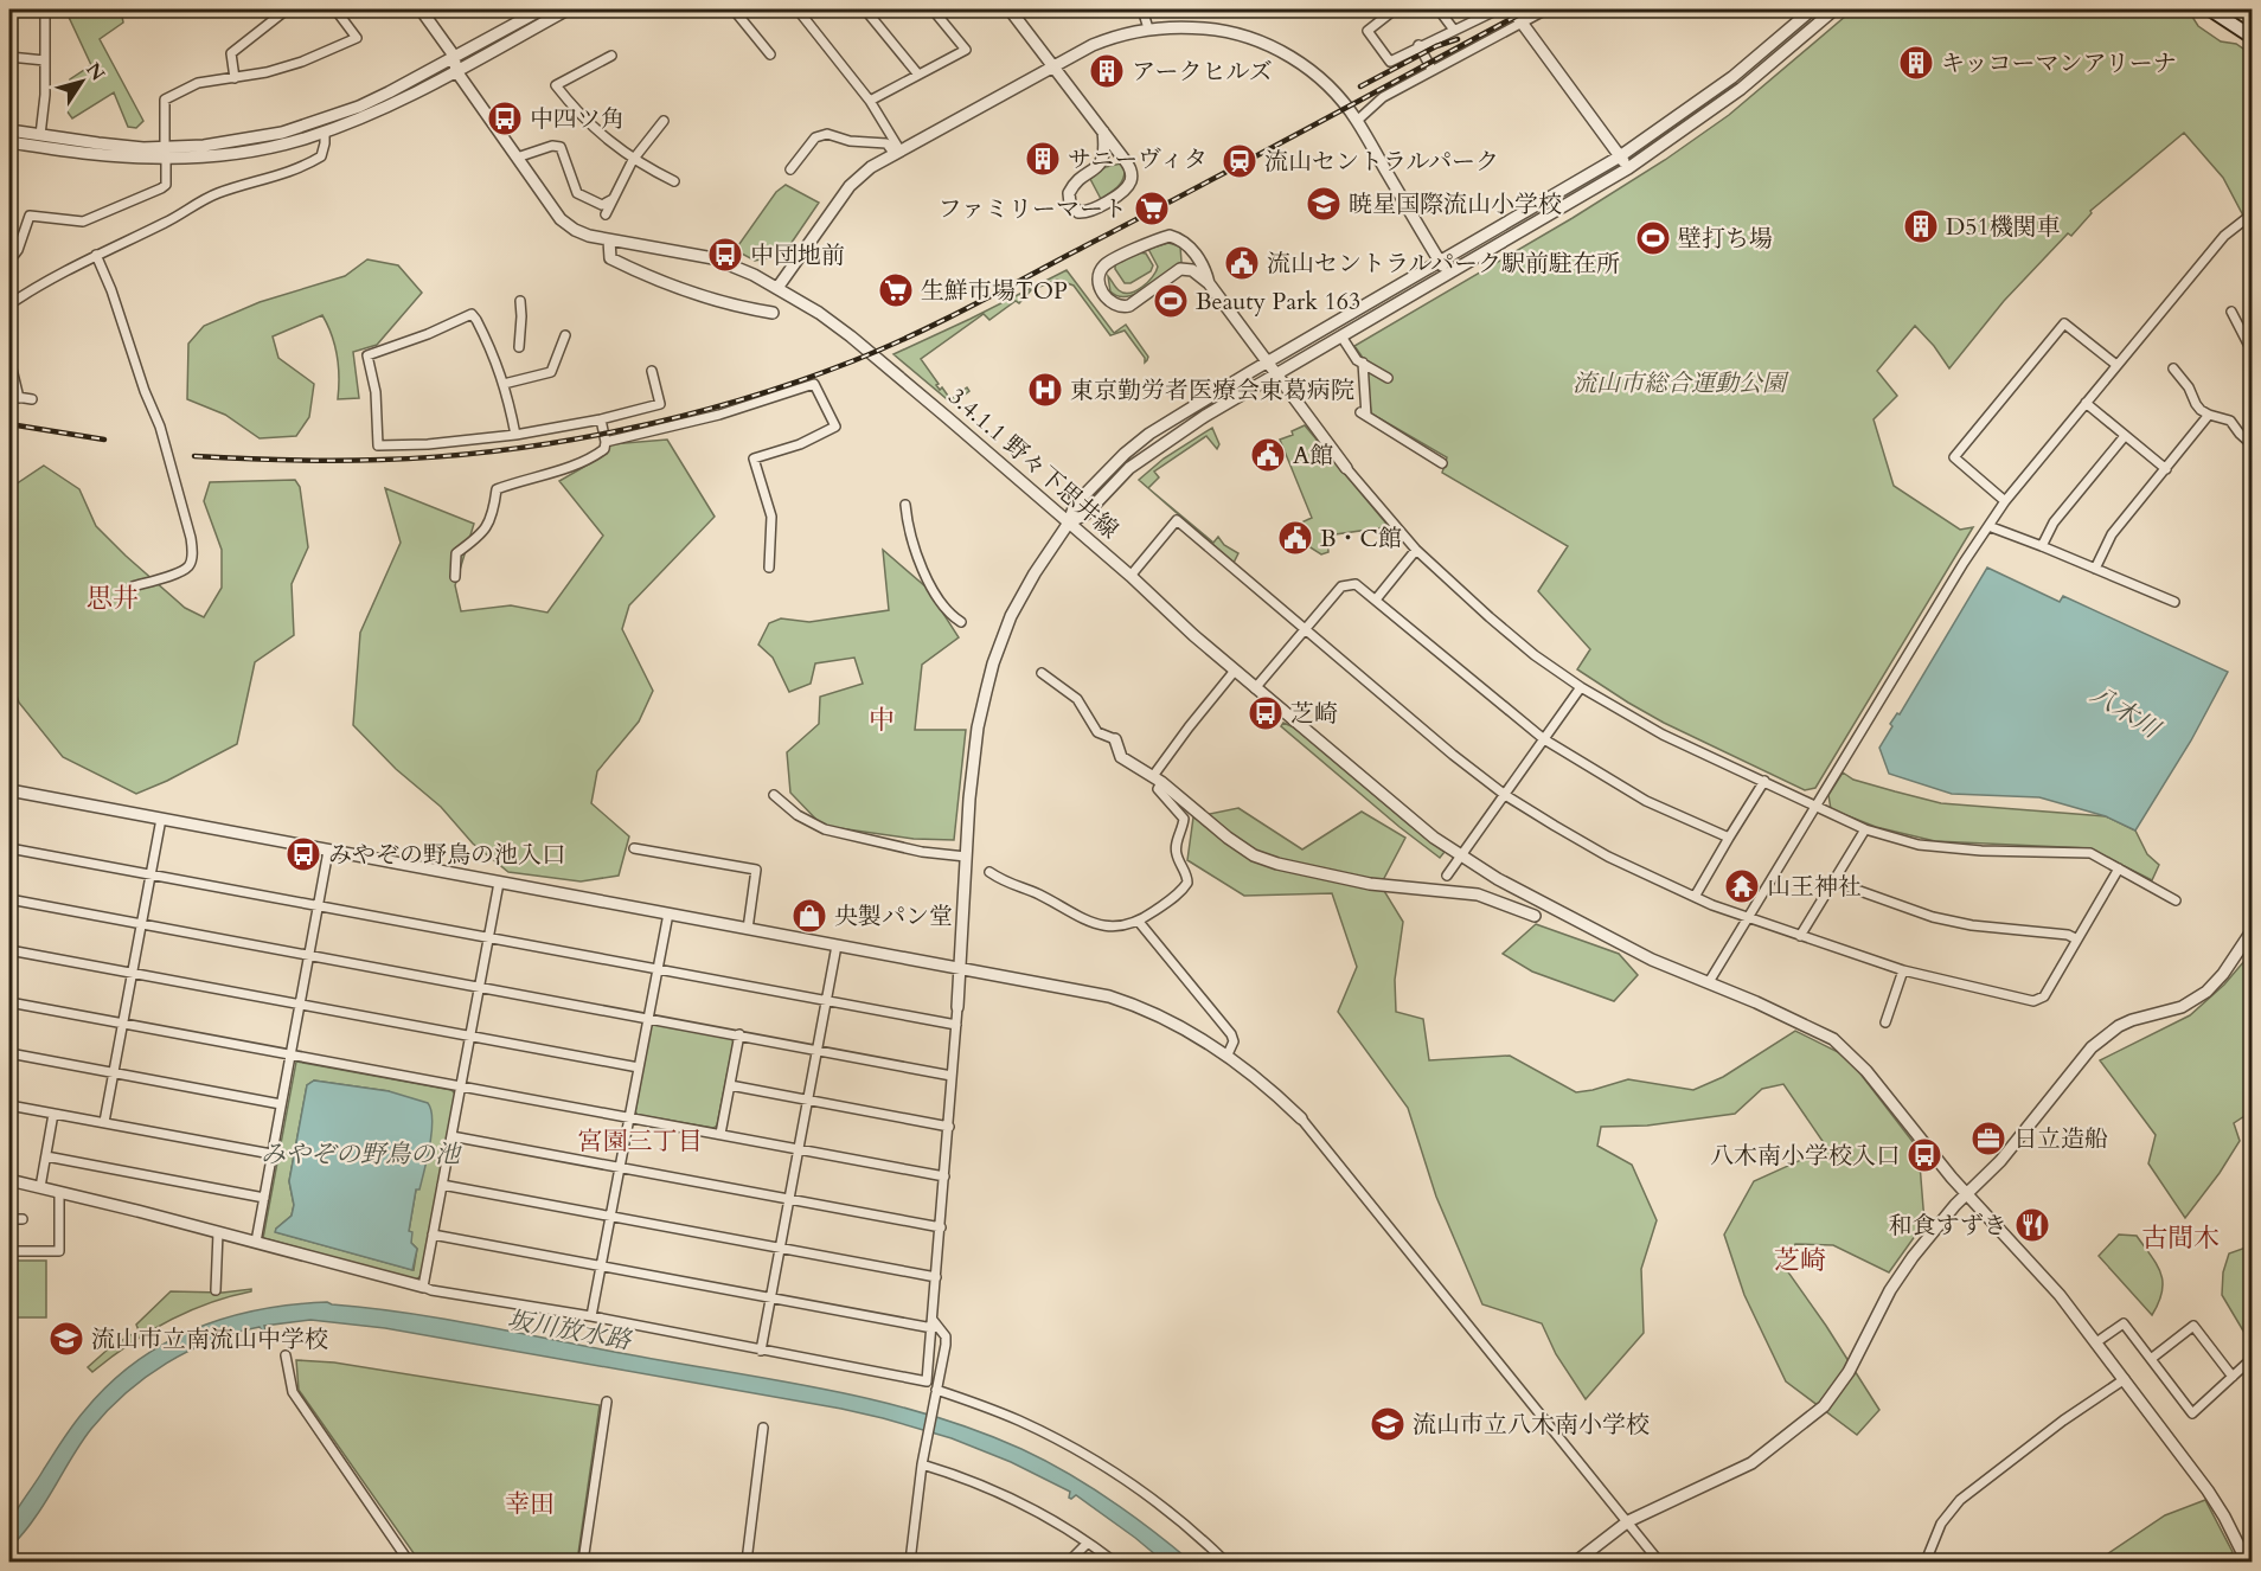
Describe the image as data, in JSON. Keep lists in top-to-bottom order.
{
  "streets": {
    "street": ["3.4.1.1 野々下思井線"]
  },
  "districts": [
    "思井",
    "中",
    "宮園三丁目",
    "古間木",
    "芝崎",
    "幸田"
  ],
  "water": ["八木川", "みやぞの野鳥の池", "坂川放水路"],
  "parks": ["流山市総合運動公園"],
  "places": {
    "building": [
      "キッコーマンアリーナ",
      "アークヒルズ",
      "サニーヴィタ",
      "D51機関車"
    ],
    "bus stop": [
      "中四ツ角",
      "中団地前",
      "芝崎",
      "みやぞの野鳥の池入口",
      "八木南小学校入口"
    ],
    "station": ["流山セントラルパーク"],
    "school or university": ["暁星国際流山小学校", "流山市立南流山中学校", "流山市立八木南小学校"],
    "supermarket": ["ファミリーマート", "生鮮市場TOP"],
    "sports": ["壁打ち場", "Beauty Park 163"],
    "public building": ["流山セントラルパーク駅前駐在所", "A館", "B・C館"],
    "hospital": ["東京勤労者医療会東葛病院"],
    "temple": ["山王神社"],
    "shop": ["央製パン堂"],
    "office": ["日立造船"],
    "restaurant": ["和食すずき"]
  },
  "north": "top right"
}
